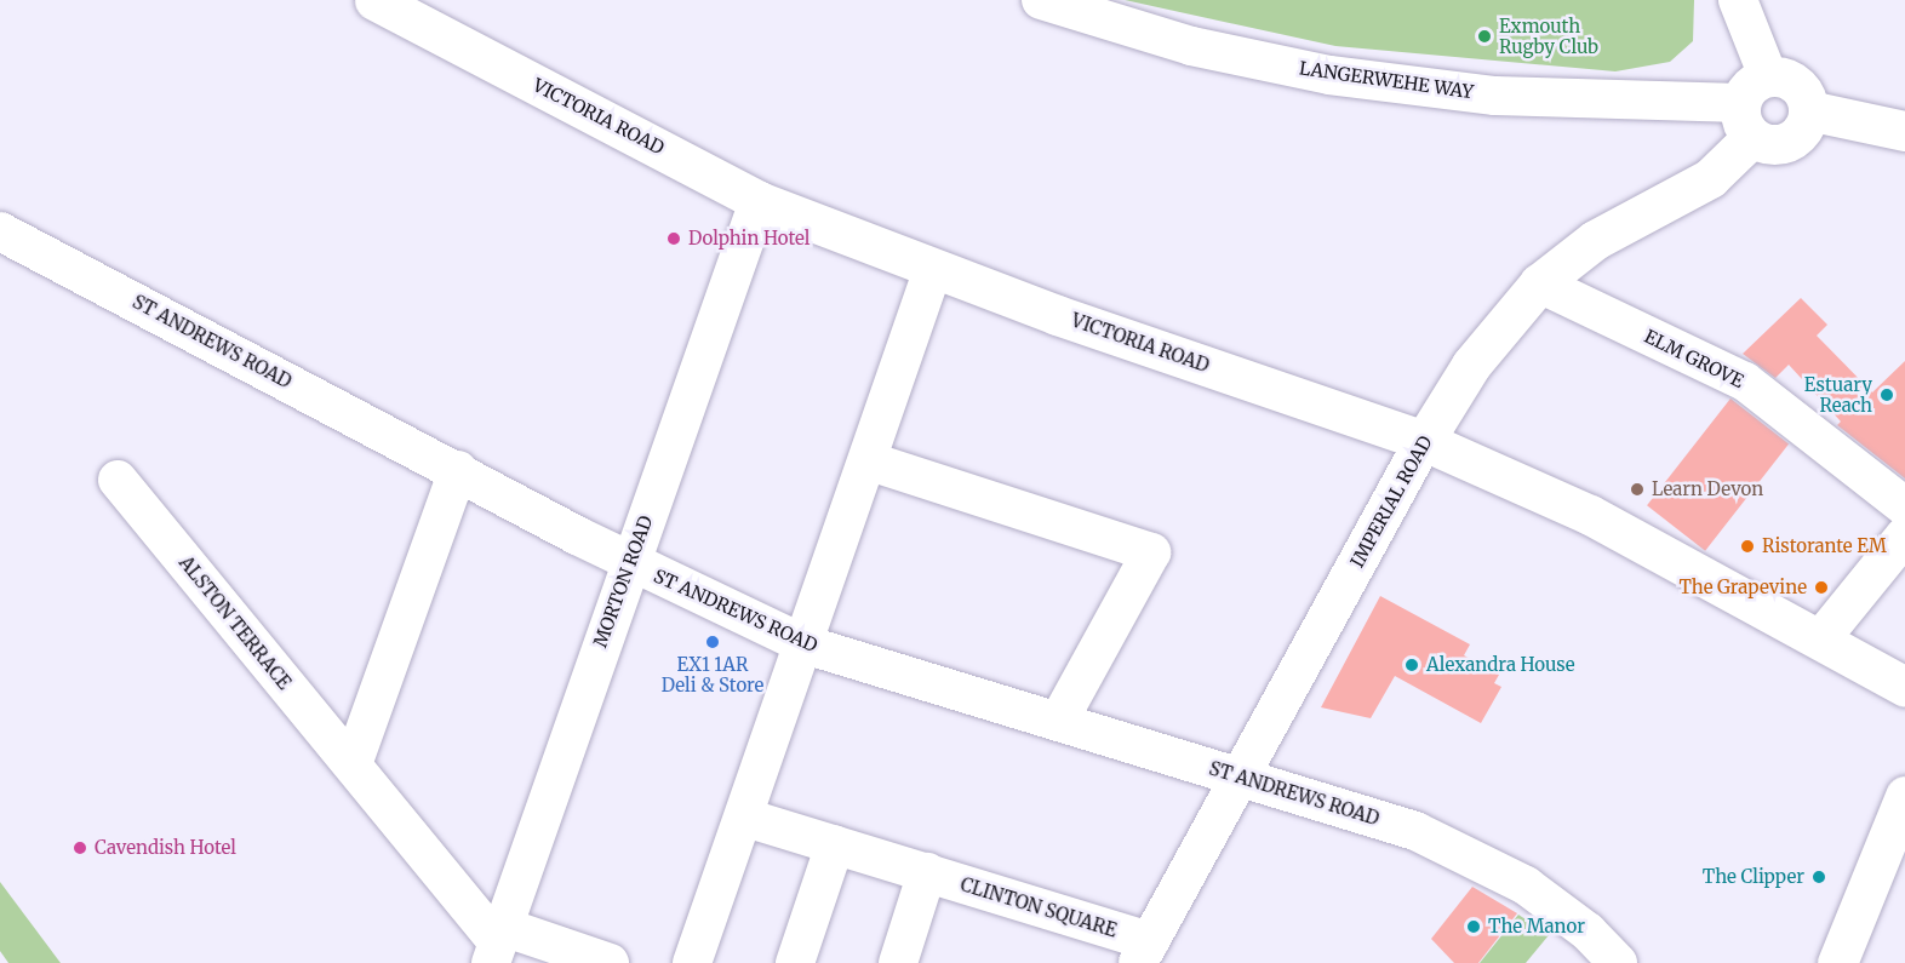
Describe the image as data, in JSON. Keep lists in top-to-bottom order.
{
  "streets": {
    "street": [
      "LANGERWEHE WAY",
      "VICTORIA ROAD",
      "ST ANDREWS ROAD",
      "ELM GROVE",
      "IMPERIAL ROAD",
      "MORTON ROAD",
      "ALSTON TERRACE",
      "CLINTON SQUARE"
    ]
  },
  "crossings": [
    ["LANGERWEHE WAY", "IMPERIAL ROAD"],
    ["VICTORIA ROAD", "IMPERIAL ROAD"],
    ["VICTORIA ROAD", "MORTON ROAD"],
    ["ST ANDREWS ROAD", "IMPERIAL ROAD"],
    ["ST ANDREWS ROAD", "MORTON ROAD"],
    ["ELM GROVE", "IMPERIAL ROAD"],
    ["IMPERIAL ROAD", "CLINTON SQUARE"],
    ["MORTON ROAD", "ALSTON TERRACE"]
  ],
  "places": [
    "Exmouth Rugby Club",
    "Dolphin Hotel",
    "Estuary Reach",
    "Learn Devon",
    "Ristorante EM",
    "The Grapevine",
    "EX1 1AR Deli & Store",
    "Alexandra House",
    "Cavendish Hotel",
    "The Clipper",
    "The Manor"
  ]
}
